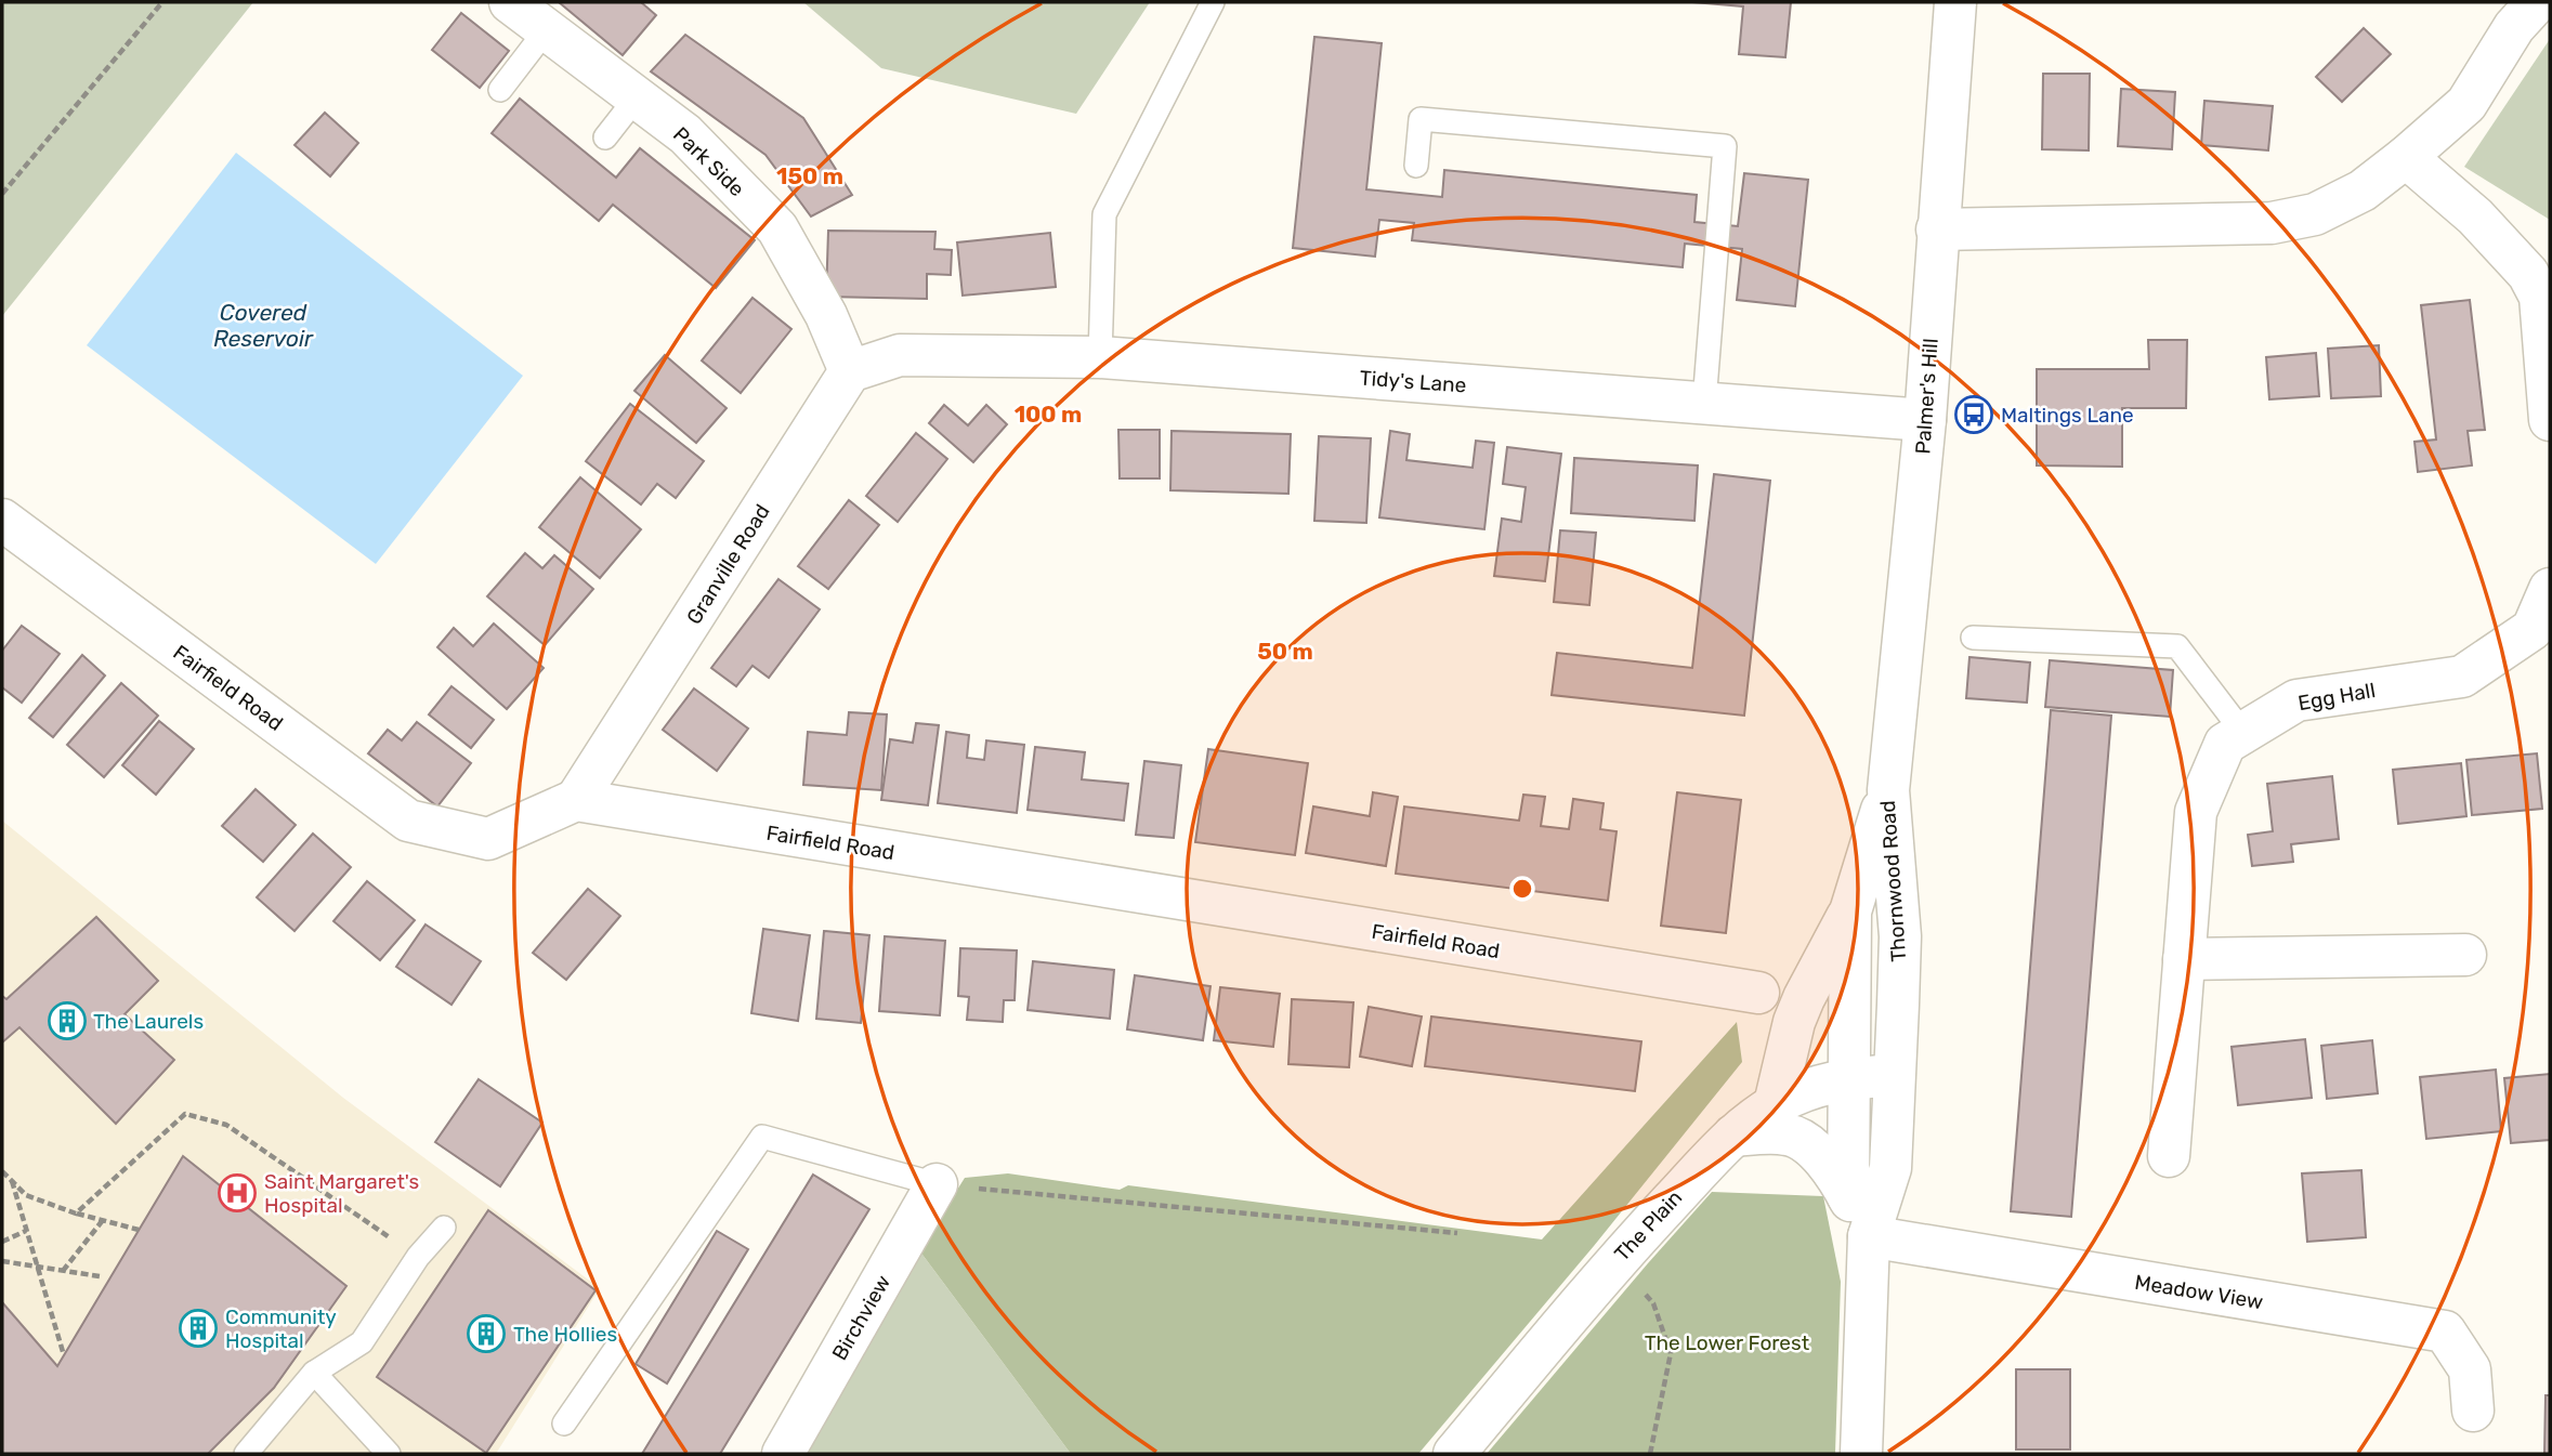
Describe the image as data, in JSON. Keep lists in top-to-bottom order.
{
  "streets": {
    "street": [
      "Park Side",
      "Tidy's Lane",
      "Palmer's Hill",
      "Granville Road",
      "Fairfield Road",
      "Egg Hall",
      "Thornwood Road",
      "The Plain",
      "Meadow View",
      "Birchview"
    ]
  },
  "crossings": [
    ["Park Side", "Tidy's Lane"],
    ["Park Side", "Granville Road"],
    ["Tidy's Lane", "Palmer's Hill"],
    ["Tidy's Lane", "Granville Road"],
    ["Palmer's Hill", "Thornwood Road"],
    ["Granville Road", "Fairfield Road"],
    ["Thornwood Road", "The Plain"],
    ["Thornwood Road", "Meadow View"]
  ],
  "water": ["Covered Reservoir"],
  "parks": ["The Lower Forest"],
  "places": {
    "bus stop": ["Maltings Lane"],
    "building": ["The Laurels", "Community Hospital", "The Hollies"],
    "hospital": ["Saint Margaret's Hospital"]
  },
  "rings": ["150 m", "100 m", "50 m"]
}
